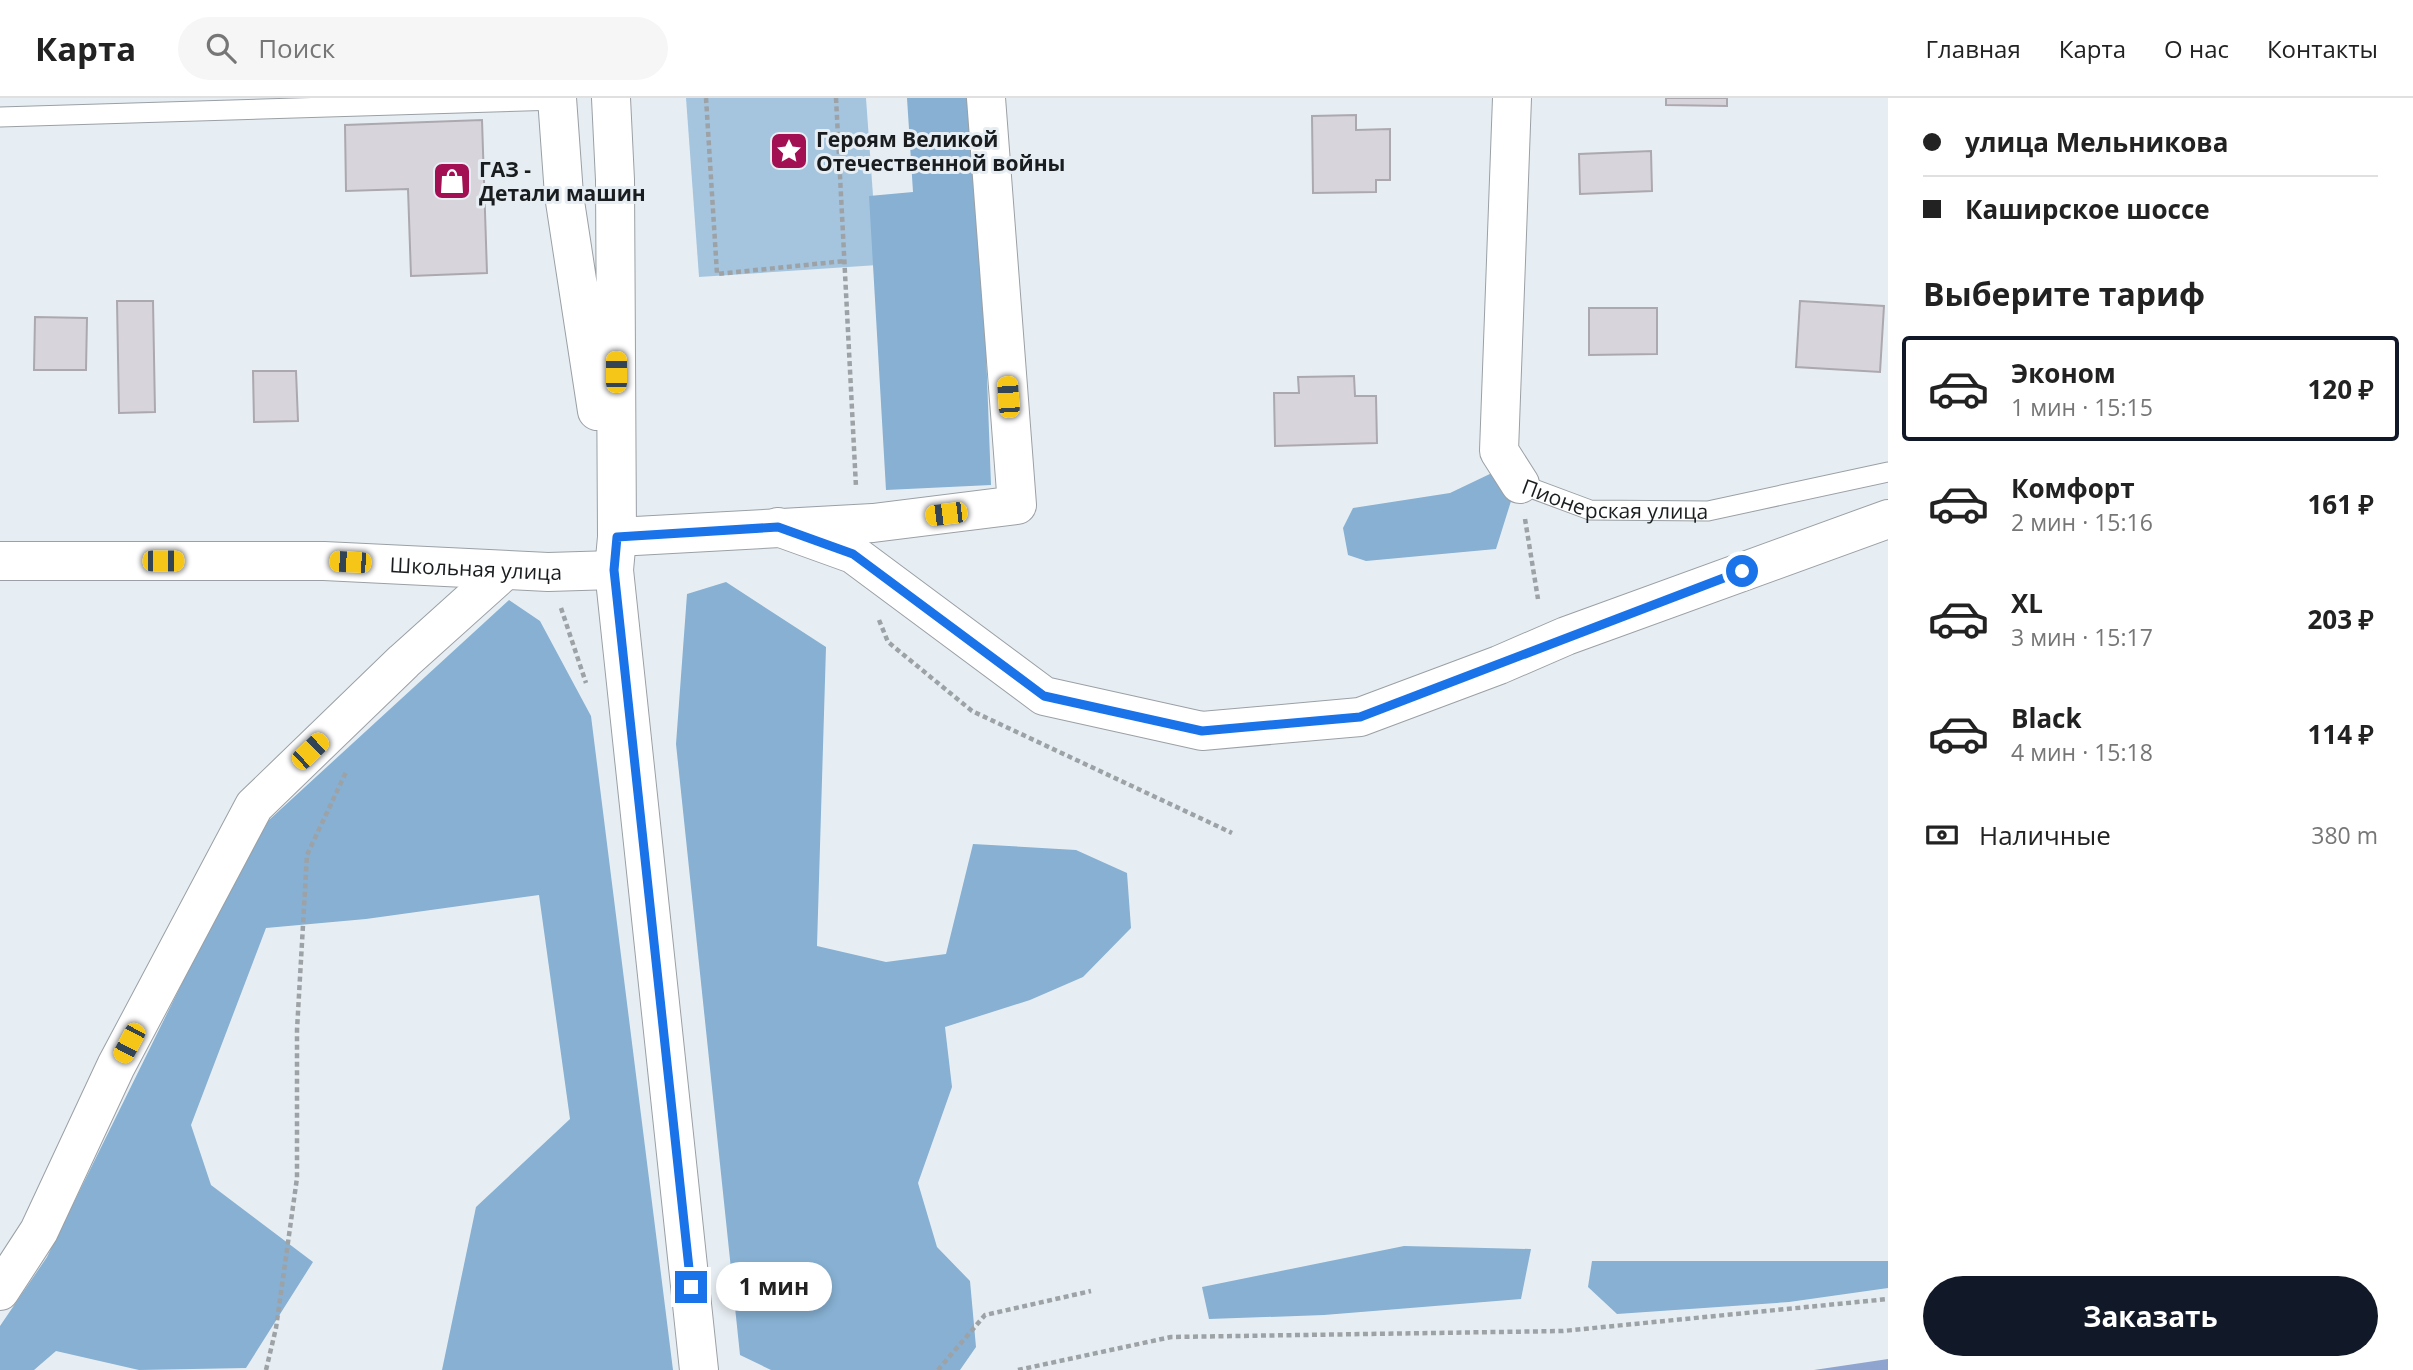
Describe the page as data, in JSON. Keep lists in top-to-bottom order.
{
  "streets": {
    "street": ["Пионерская улица", "Школьная улица"]
  },
  "places": {
    "place": ["Героям Великой Отечественной войны"],
    "shop": ["ГАЗ - Детали машин"]
  },
  "page": {
    "header": "Карта",
    "search": "Поиск",
    "nav": [
      "Главная",
      "Карта",
      "О нас",
      "Контакты"
    ],
    "banner": ["улица Мельникова", "Каширское шоссе"],
    "heading": "Выберите тариф",
    "list": [
      {
        "name": "Эконом",
        "note": "1 мин · 15:15",
        "value": "120 ₽"
      },
      {
        "name": "Комфорт",
        "note": "2 мин · 15:16",
        "value": "161 ₽"
      },
      {
        "name": "XL",
        "note": "3 мин · 15:17",
        "value": "203 ₽"
      },
      {
        "name": "Black",
        "note": "4 мин · 15:18",
        "value": "114 ₽"
      }
    ],
    "pay": ["Наличные", "380 m"],
    "bubble": "1 мин",
    "buttons": "Заказать"
  }
}
